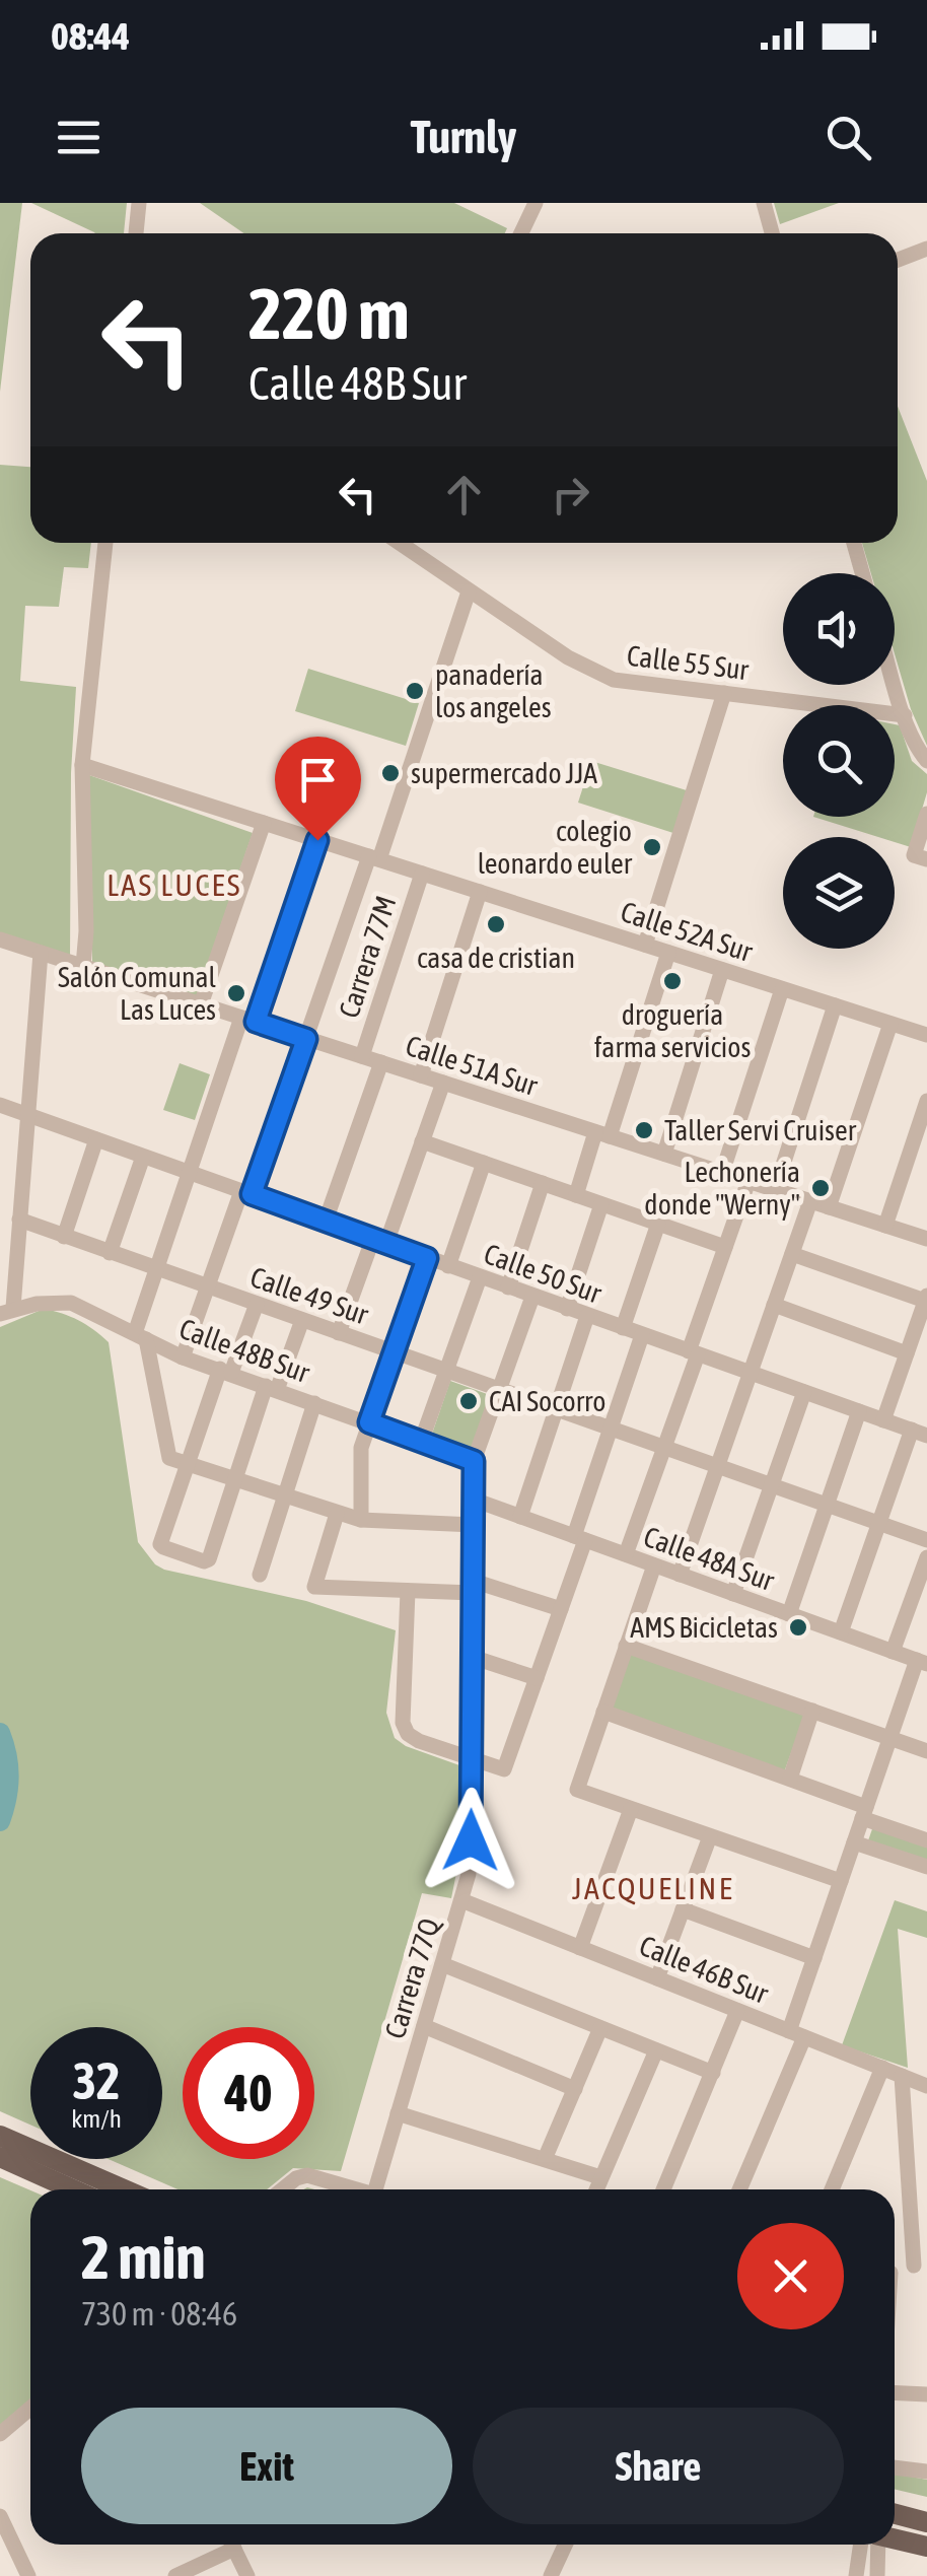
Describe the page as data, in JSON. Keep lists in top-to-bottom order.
{
  "streets": {
    "street": [
      "Calle 55 Sur",
      "Calle 52A Sur",
      "Carrera 77M",
      "Calle 51A Sur",
      "Calle 50 Sur",
      "Calle 49 Sur",
      "Calle 48B Sur",
      "Calle 48A Sur",
      "Calle 46B Sur",
      "Carrera 77Q"
    ]
  },
  "crossings": [
    ["Calle 52A Sur", "Carrera 77M"],
    ["Carrera 77M", "Calle 51A Sur"],
    ["Calle 50 Sur", "Carrera 77Q"],
    ["Calle 49 Sur", "Carrera 77Q"],
    ["Calle 48B Sur", "Carrera 77Q"],
    ["Calle 48A Sur", "Carrera 77Q"],
    ["Calle 46B Sur", "Carrera 77Q"]
  ],
  "districts": ["LAS LUCES", "JACQUELINE"],
  "places": [
    "panadería los angeles",
    "supermercado JJA",
    "colegio leonardo euler",
    "casa de cristian",
    "droguería farma servicios",
    "Salón Comunal Las Luces",
    "Taller Servi Cruiser",
    "Lechonería donde \"Werny\"",
    "CAI Socorro",
    "AMS Bicicletas"
  ],
  "page": {
    "status": "08:44",
    "header": "Turnly",
    "turn": ["220 m", "Calle 48B Sur"],
    "speed": "32 km/h",
    "limit": "40",
    "heading": ["2 min", "730 m · 08:46"],
    "buttons": ["Exit", "Share"]
  }
}
